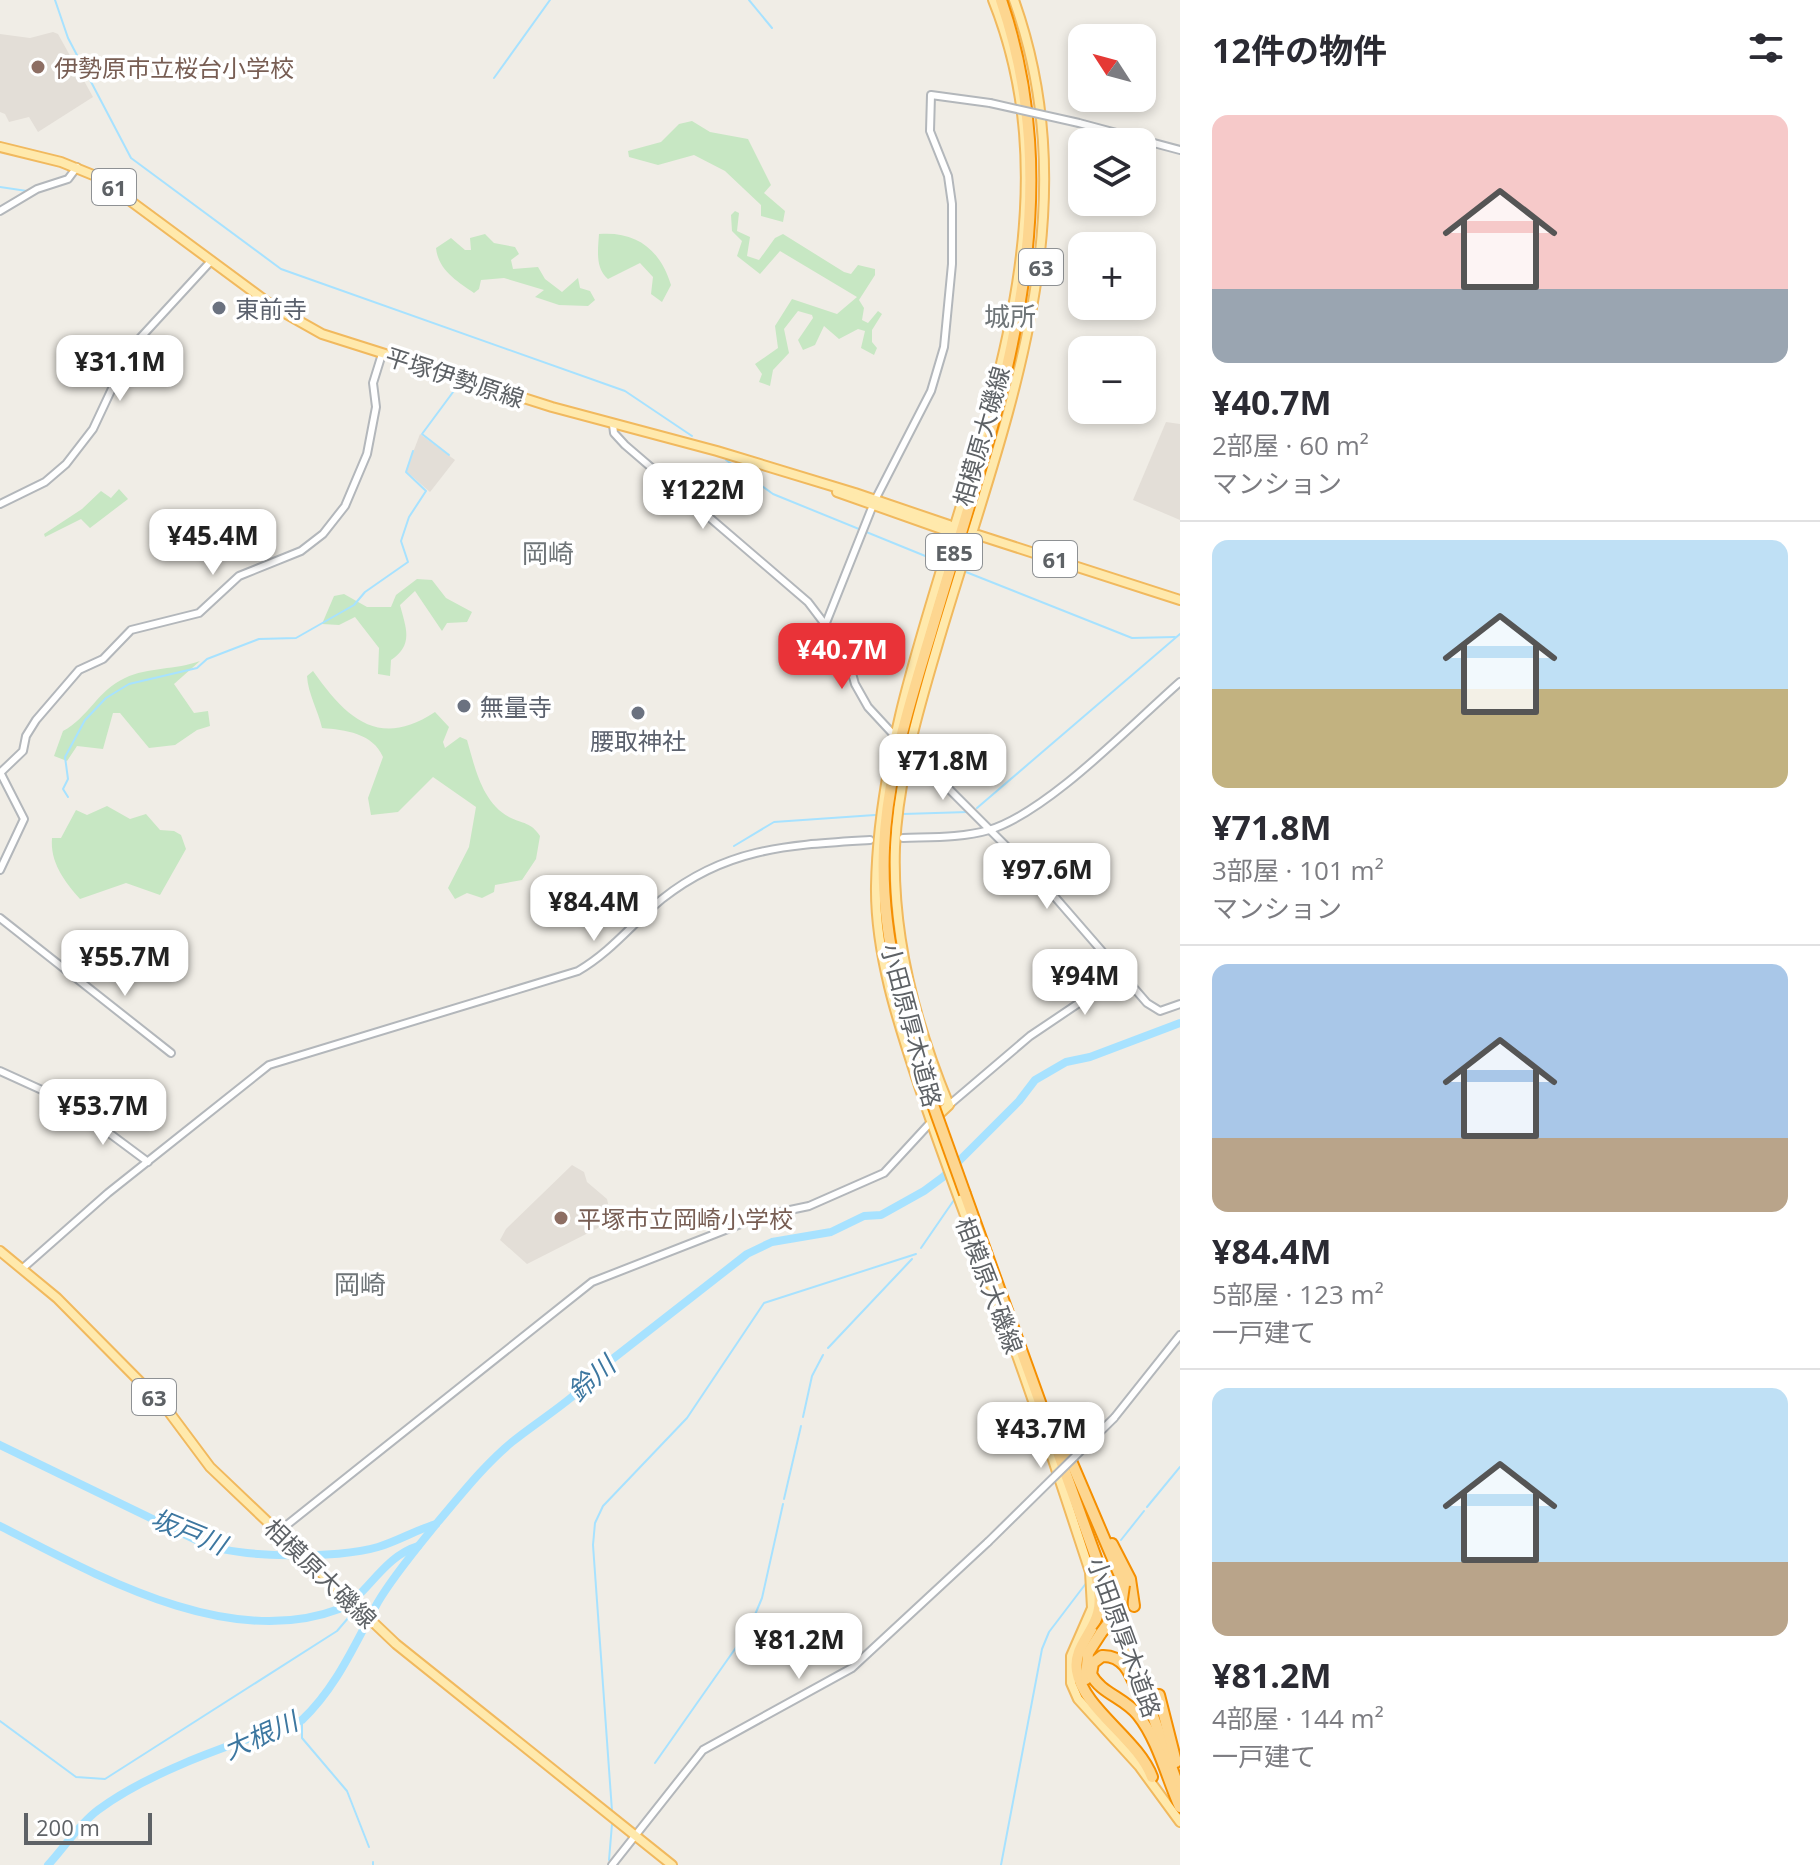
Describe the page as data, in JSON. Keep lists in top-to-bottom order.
{
  "streets": {
    "highway": ["E85", "小田原厚木道路"],
    "main road": [
      "61",
      "63",
      "平塚伊勢原線",
      "相模原大磯線"
    ]
  },
  "crossings": [
    ["63", "相模原大磯線"],
    ["平塚伊勢原線", "相模原大磯線"],
    ["相模原大磯線", "小田原厚木道路"]
  ],
  "districts": ["城所", "岡崎", "岡崎"],
  "water": ["鈴川", "坂戸川", "大根川"],
  "places": [
    "伊勢原市立桜台小学校",
    "東前寺",
    "無量寺",
    "腰取神社",
    "平塚市立岡崎小学校"
  ],
  "scale_bar": "200 m",
  "north": "top left",
  "page": {
    "heading": "12件の物件",
    "map_buttons": ["+", "−"],
    "list": [
      {
        "name": "¥40.7M",
        "note": "2部屋 · 60 m² · マンション"
      },
      {
        "name": "¥71.8M",
        "note": "3部屋 · 101 m² · マンション"
      },
      {
        "name": "¥84.4M",
        "note": "5部屋 · 123 m² · 一戸建て"
      },
      {
        "name": "¥81.2M",
        "note": "4部屋 · 144 m² · 一戸建て"
      }
    ],
    "price": [
      "¥31.1M",
      "¥122M",
      "¥45.4M",
      "¥40.7M",
      "¥71.8M",
      "¥97.6M",
      "¥84.4M",
      "¥55.7M",
      "¥94M",
      "¥53.7M",
      "¥43.7M",
      "¥81.2M"
    ],
    "scale": "200 m"
  }
}
